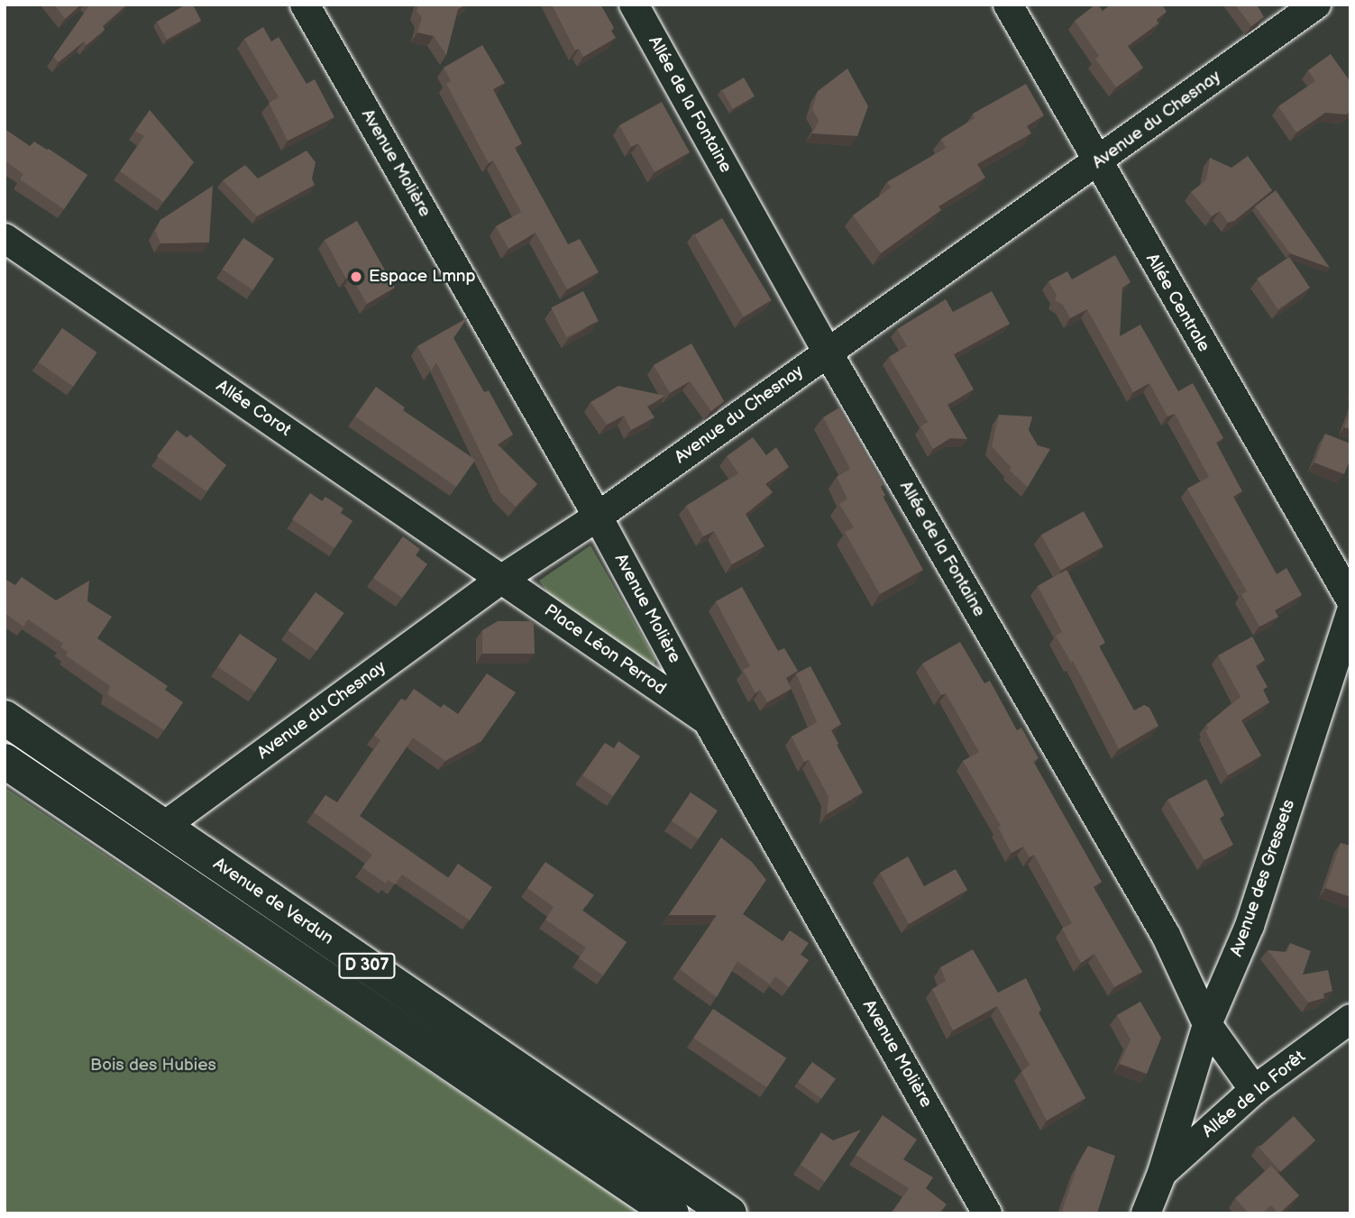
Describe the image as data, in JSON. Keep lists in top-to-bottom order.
{
  "streets": {
    "main road": ["Avenue de Verdun", "D 307"],
    "street": [
      "Allée de la Fontaine",
      "Avenue du Chesnay",
      "Avenue Molière",
      "Allée Centrale",
      "Allée Corot",
      "Place Léon Perrod",
      "Avenue des Gressets",
      "Allée de la Forêt"
    ]
  },
  "crossings": [
    ["Allée de la Fontaine", "Avenue du Chesnay"],
    ["Allée de la Fontaine", "Avenue des Gressets"],
    ["Allée de la Fontaine", "Allée de la Forêt"],
    ["Avenue du Chesnay", "Avenue Molière"],
    ["Avenue du Chesnay", "Allée Centrale"],
    ["Avenue du Chesnay", "Allée Corot"],
    ["Avenue du Chesnay", "Place Léon Perrod"],
    ["Avenue du Chesnay", "Avenue de Verdun"],
    ["Avenue Molière", "Place Léon Perrod"],
    ["Allée Corot", "Place Léon Perrod"],
    ["Avenue des Gressets", "Allée de la Forêt"]
  ],
  "parks": ["Bois des Hubies"],
  "places": ["Espace Lmnp"]
}
